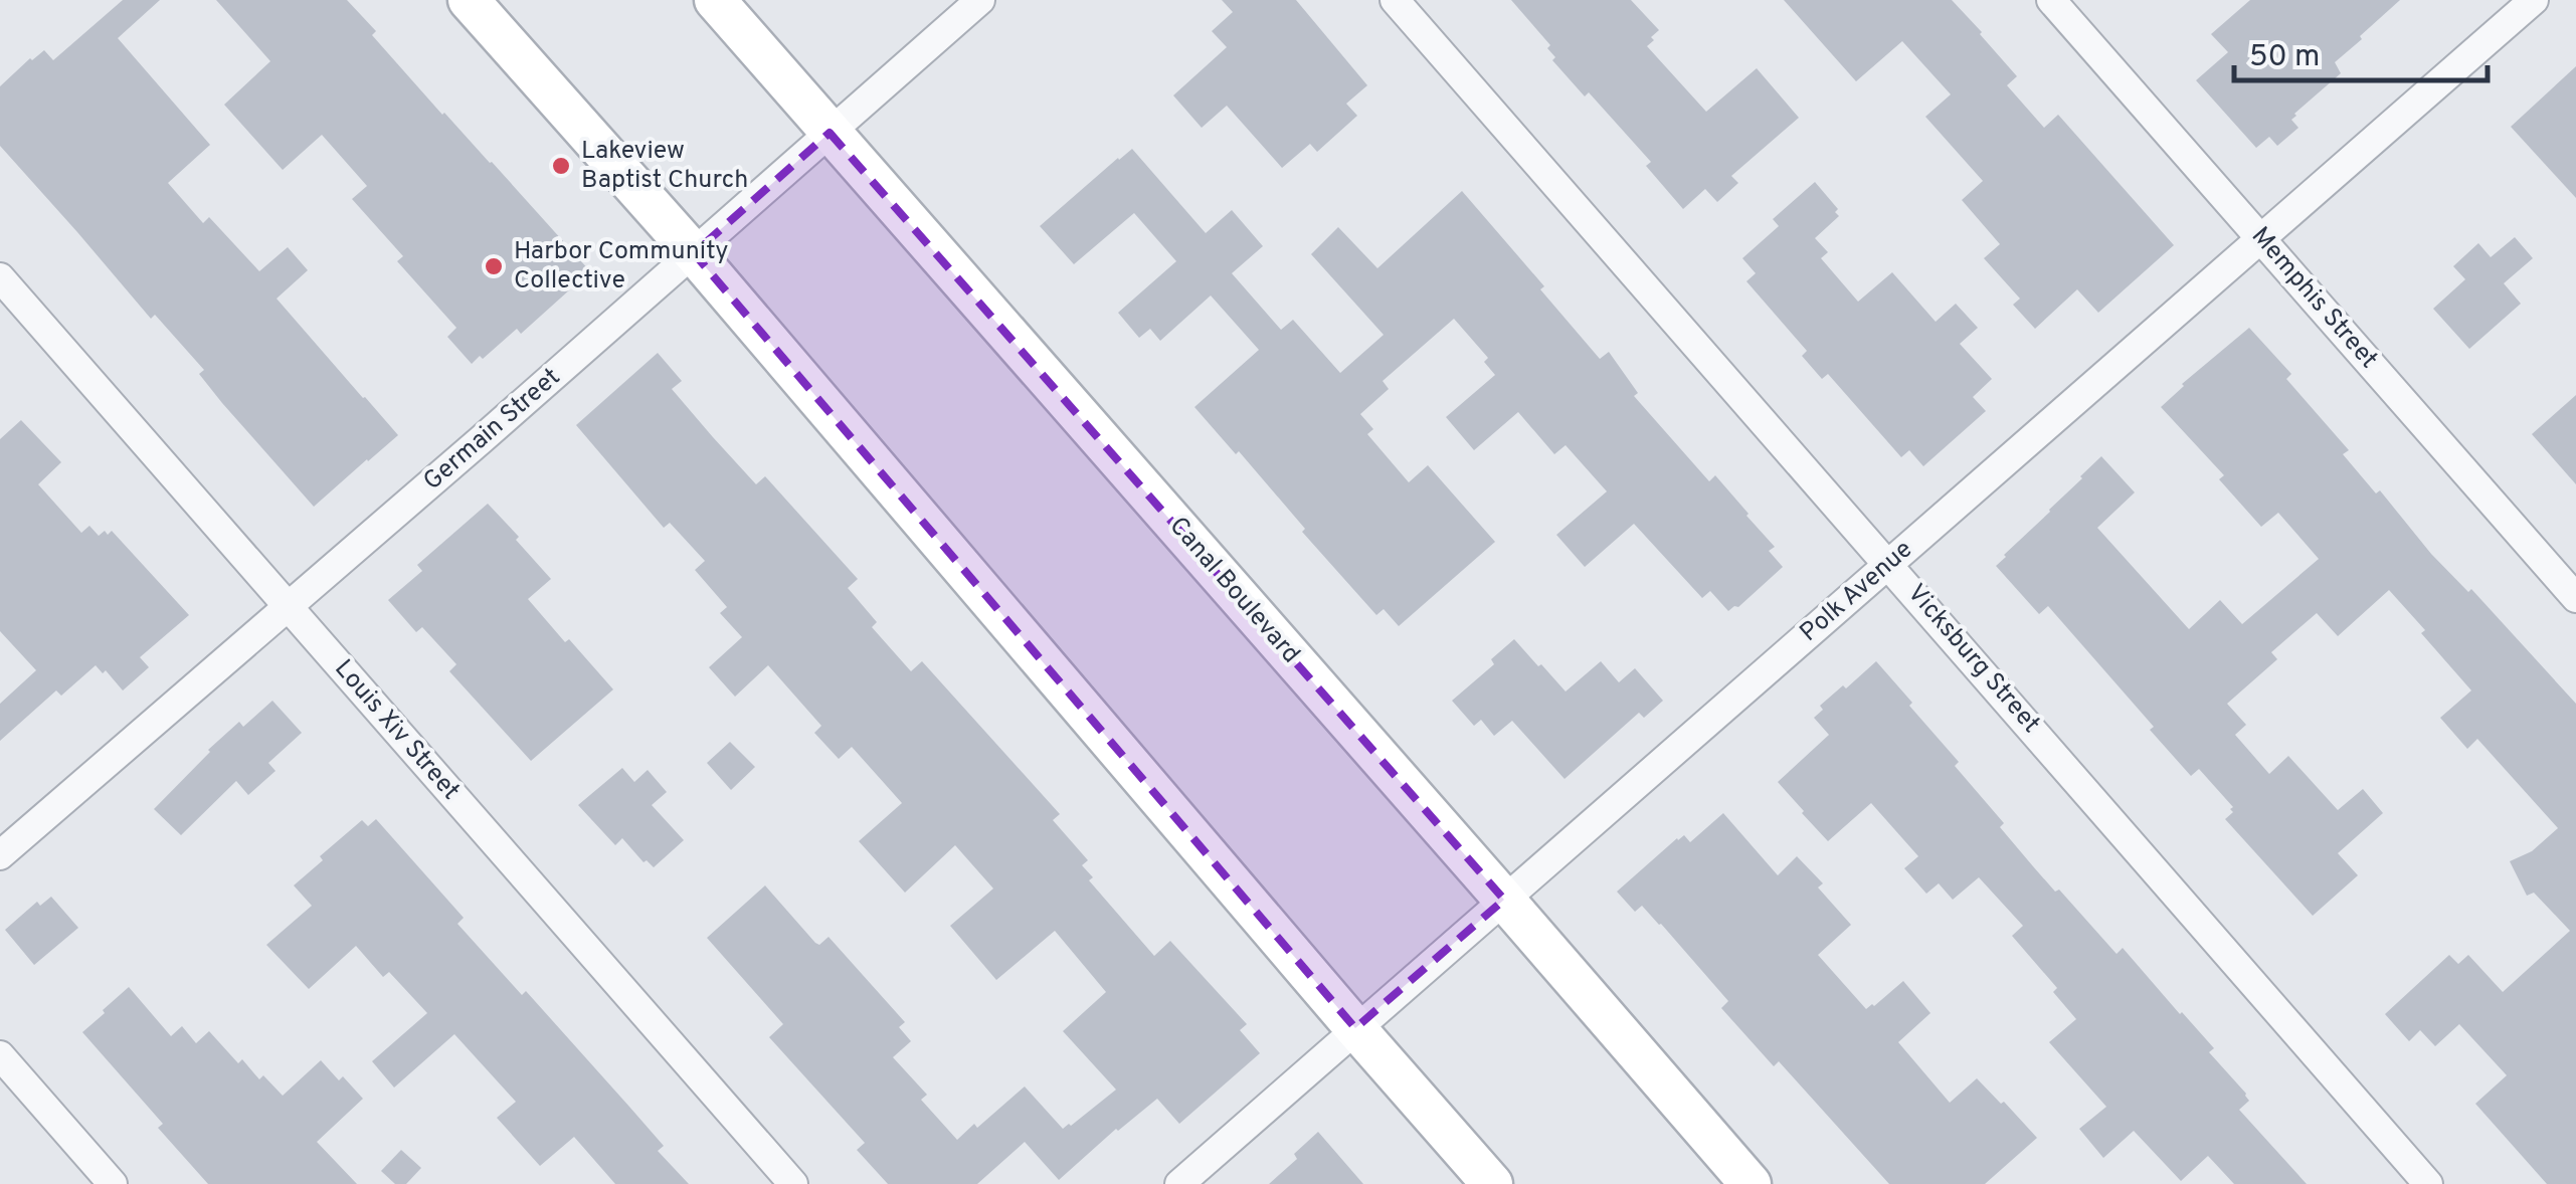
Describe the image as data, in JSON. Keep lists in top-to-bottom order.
{
  "streets": {
    "main road": ["Canal Boulevard"],
    "street": [
      "Memphis Street",
      "Germain Street",
      "Polk Avenue",
      "Vicksburg Street",
      "Louis Xiv Street"
    ]
  },
  "crossings": [
    ["Memphis Street", "Polk Avenue"],
    ["Germain Street", "Canal Boulevard"],
    ["Germain Street", "Louis Xiv Street"],
    ["Canal Boulevard", "Polk Avenue"],
    ["Polk Avenue", "Vicksburg Street"]
  ],
  "places": ["Lakeview Baptist Church", "Harbor Community Collective"],
  "scale_bar": "50 m"
}
